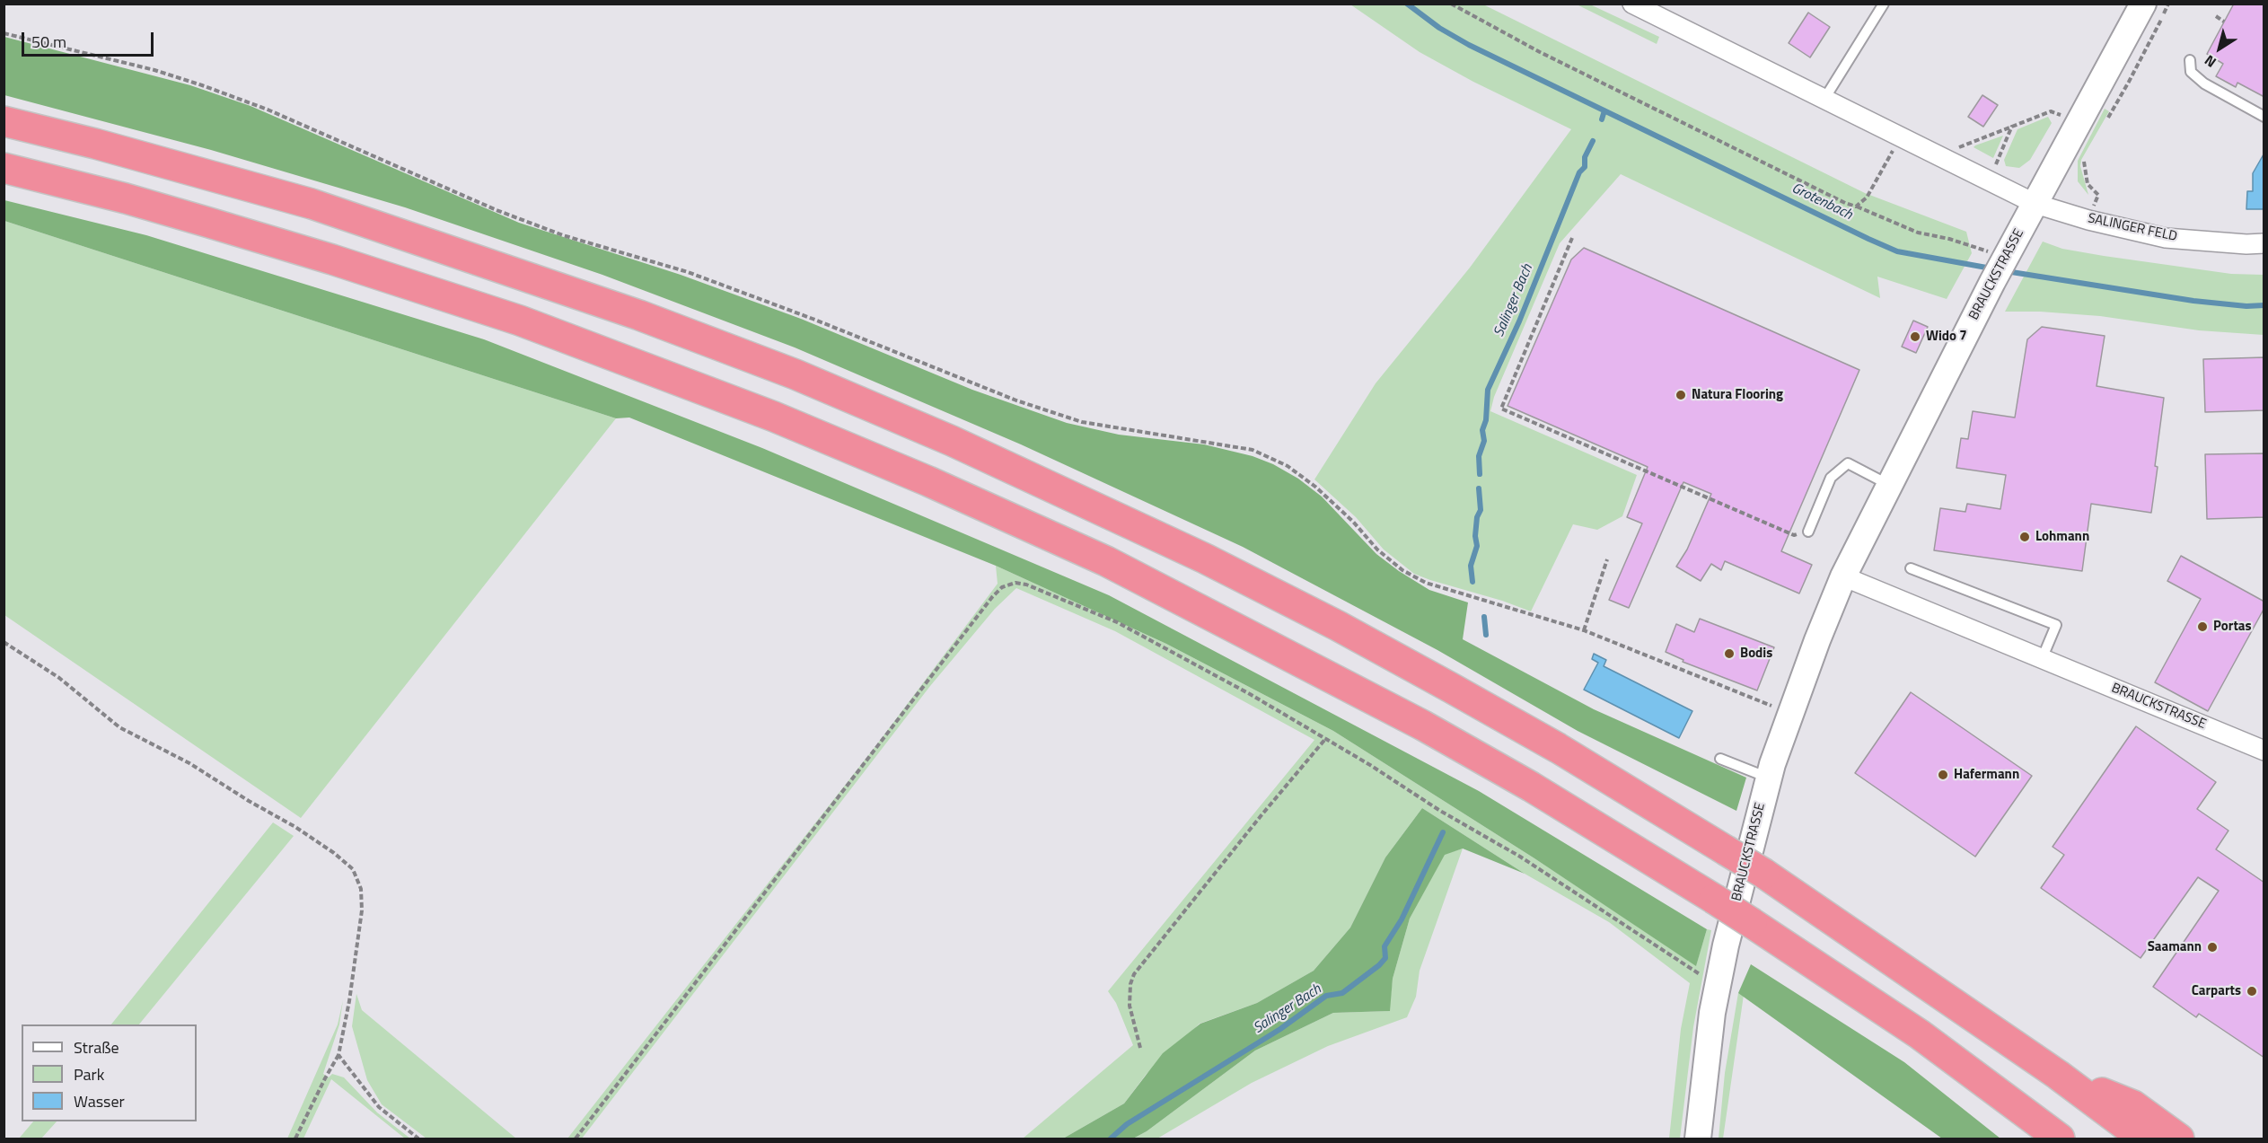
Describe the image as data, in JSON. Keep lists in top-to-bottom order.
{
  "streets": {
    "street": ["SALINGER FELD", "BRAUCKSTRASSE"]
  },
  "crossings": [
    ["SALINGER FELD", "BRAUCKSTRASSE"]
  ],
  "water": ["Grotenbach", "Salinger Bach"],
  "places": [
    "Wido 7",
    "Natura Flooring",
    "Lohmann",
    "Portas",
    "Bodis",
    "Hafermann",
    "Saamann",
    "Carparts"
  ],
  "legend": ["Straße", "Park", "Wasser"],
  "scale_bar": "50 m",
  "north": "bottom left"
}
